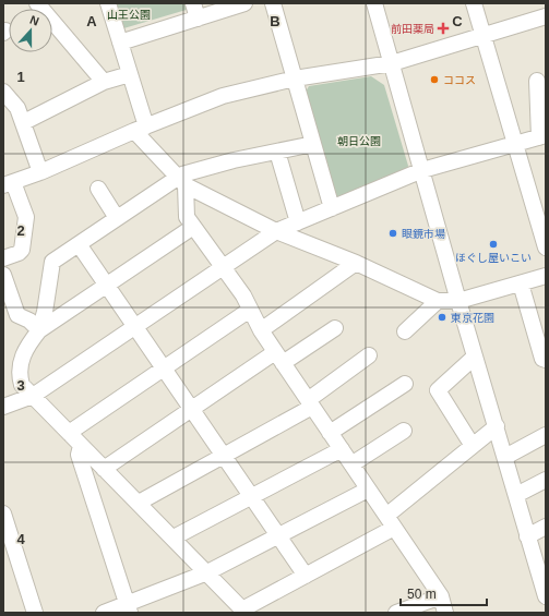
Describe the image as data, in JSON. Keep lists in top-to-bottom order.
{
  "parks": ["山王公園", "朝日公園"],
  "places": {
    "health": ["前田薬局"],
    "other": [
      "ココス",
      "眼鏡市場",
      "ほぐし屋いこい",
      "東京花園"
    ]
  },
  "scale_bar": "50 m",
  "north": "top",
  "grid": {
    "columns": ["A", "B", "C"],
    "rows": [
      "1",
      "2",
      "3",
      "4"
    ]
  }
}
